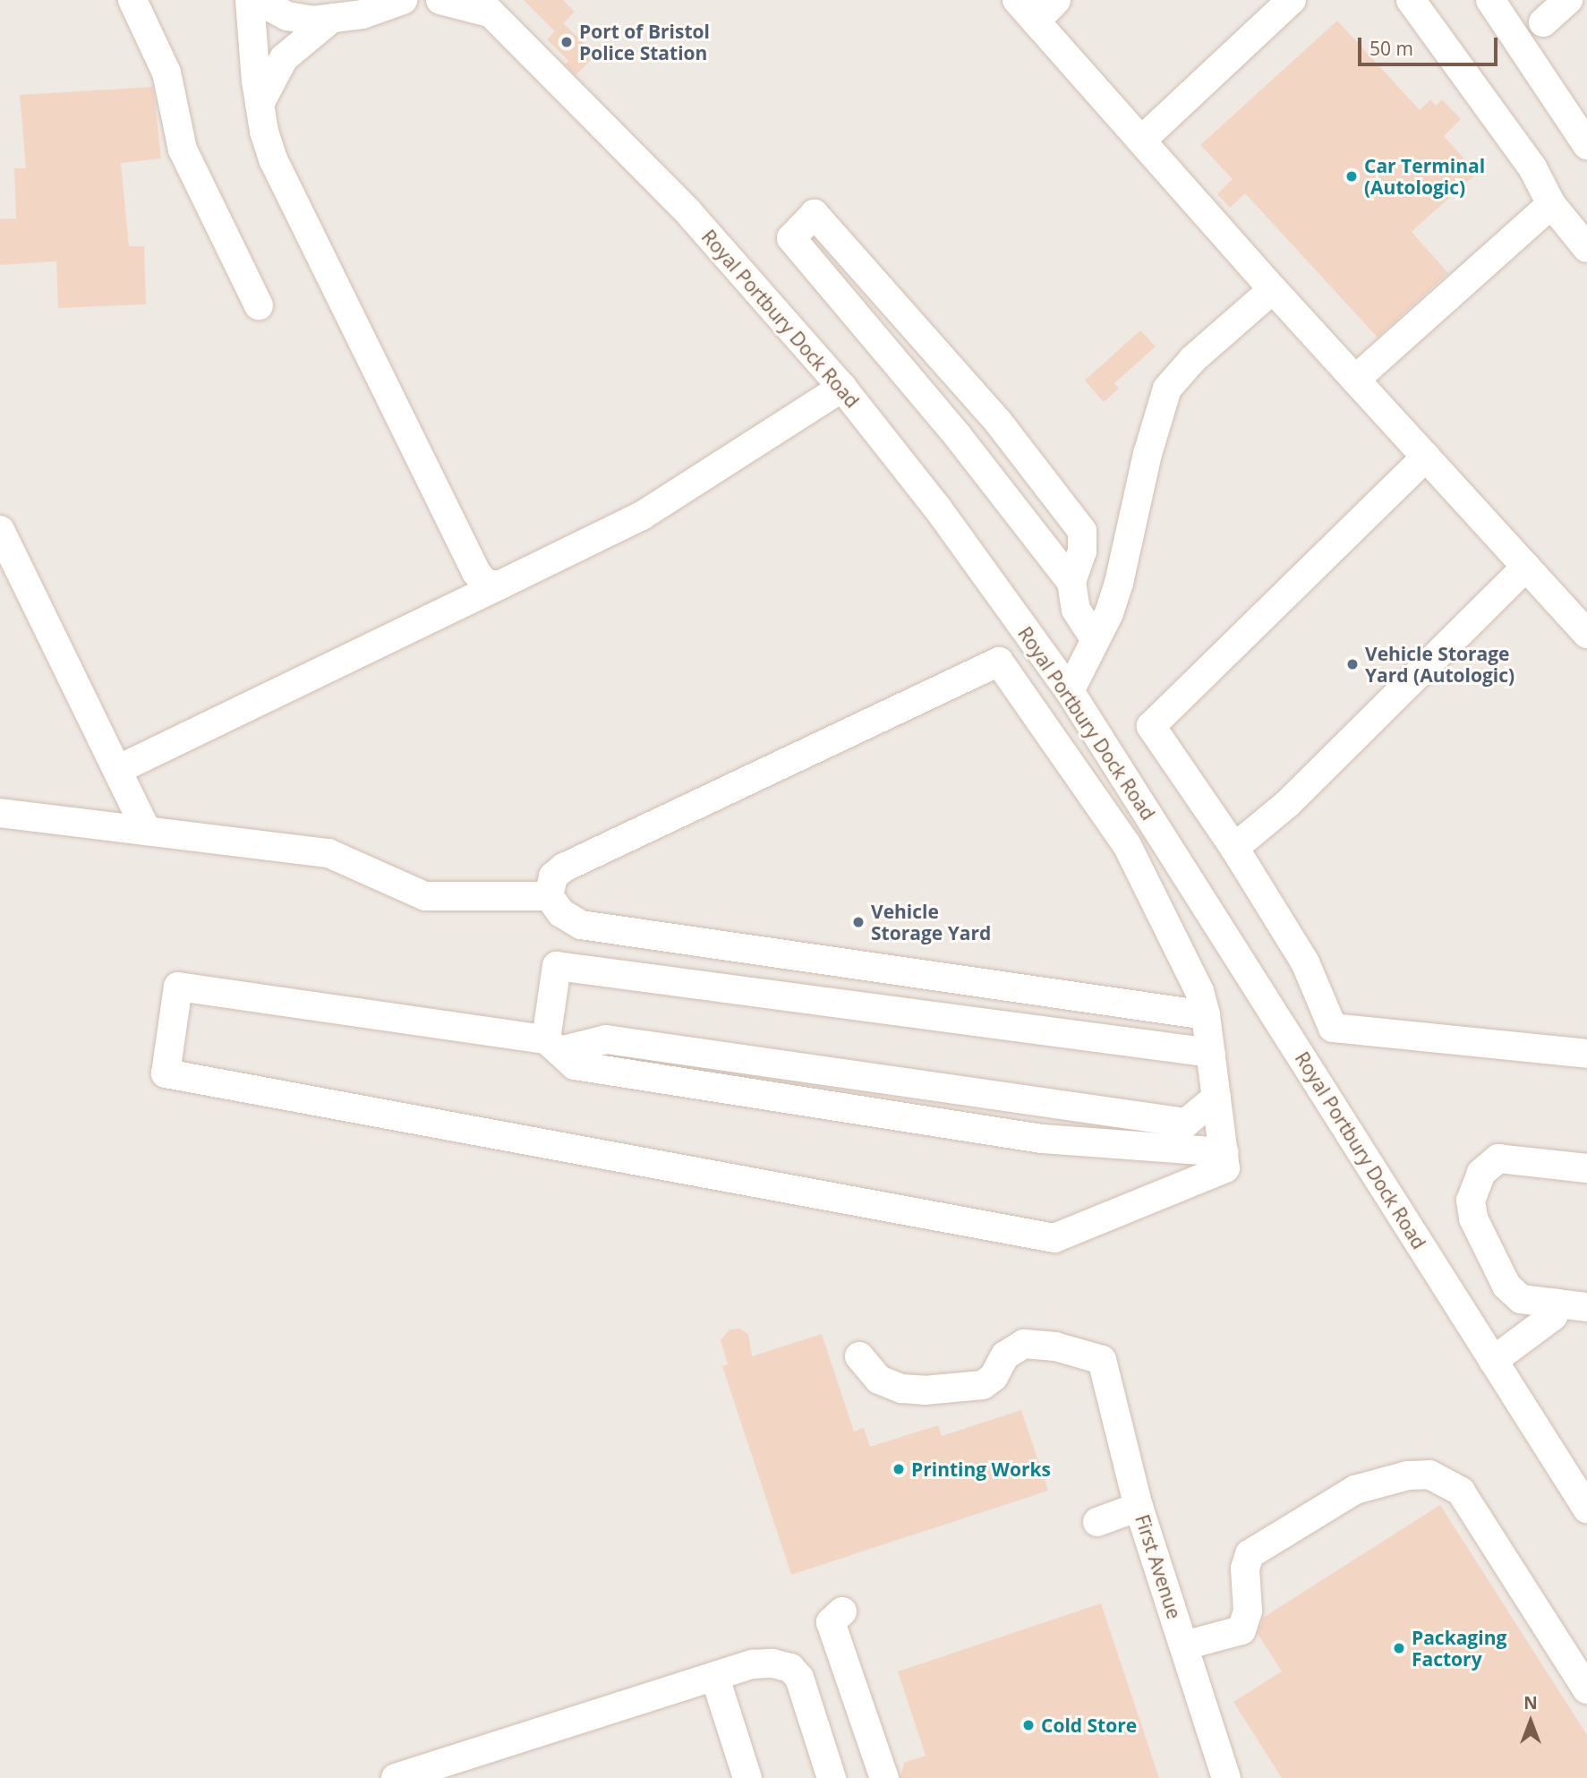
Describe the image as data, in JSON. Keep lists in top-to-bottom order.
{
  "streets": {
    "street": ["Royal Portbury Dock Road", "First Avenue"]
  },
  "places": [
    "Port of Bristol Police Station",
    "Car Terminal (Autologic)",
    "Vehicle Storage Yard (Autologic)",
    "Vehicle Storage Yard",
    "Printing Works",
    "Packaging Factory",
    "Cold Store"
  ],
  "scale_bar": "50 m",
  "north": "top"
}
